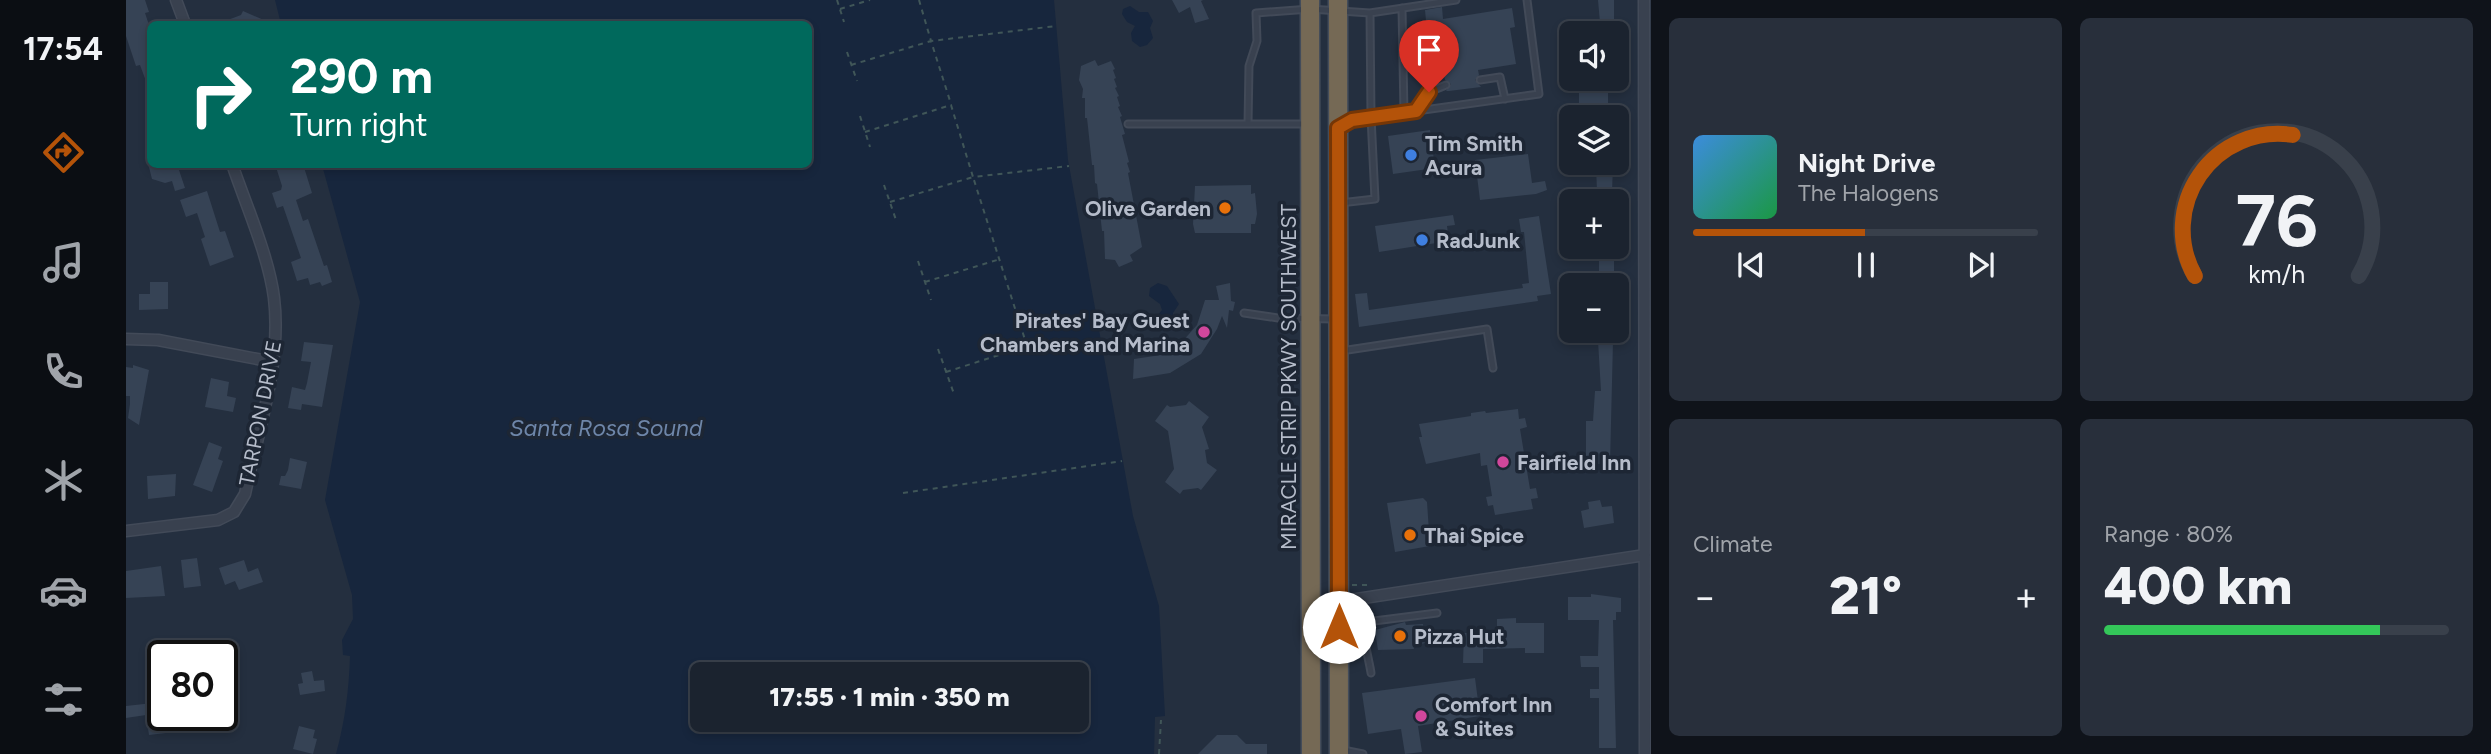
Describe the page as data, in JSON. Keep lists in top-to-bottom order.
{
  "streets": {
    "highway": ["MIRACLE STRIP PKWY SOUTHWEST"],
    "street": ["TARPON DRIVE"]
  },
  "water": ["Santa Rosa Sound"],
  "places": [
    "Tim Smith Acura",
    "Olive Garden",
    "RadJunk",
    "Pirates' Bay Guest Chambers and Marina",
    "Fairfield Inn",
    "Thai Spice",
    "Pizza Hut",
    "Comfort Inn & Suites"
  ],
  "page": {
    "tabs": "17:54",
    "map_buttons": ["+", "−"],
    "turn": ["290 m", "Turn right"],
    "song": ["Night Drive", "The Halogens"],
    "tile": [
      "Climate",
      ["Range · 80%", "400 km"]
    ],
    "heat": ["−", "21°", "+"],
    "limit": "80",
    "trip": "17:55 · 1 min · 350 m",
    "gauge": ["76", "km/h"]
  }
}
